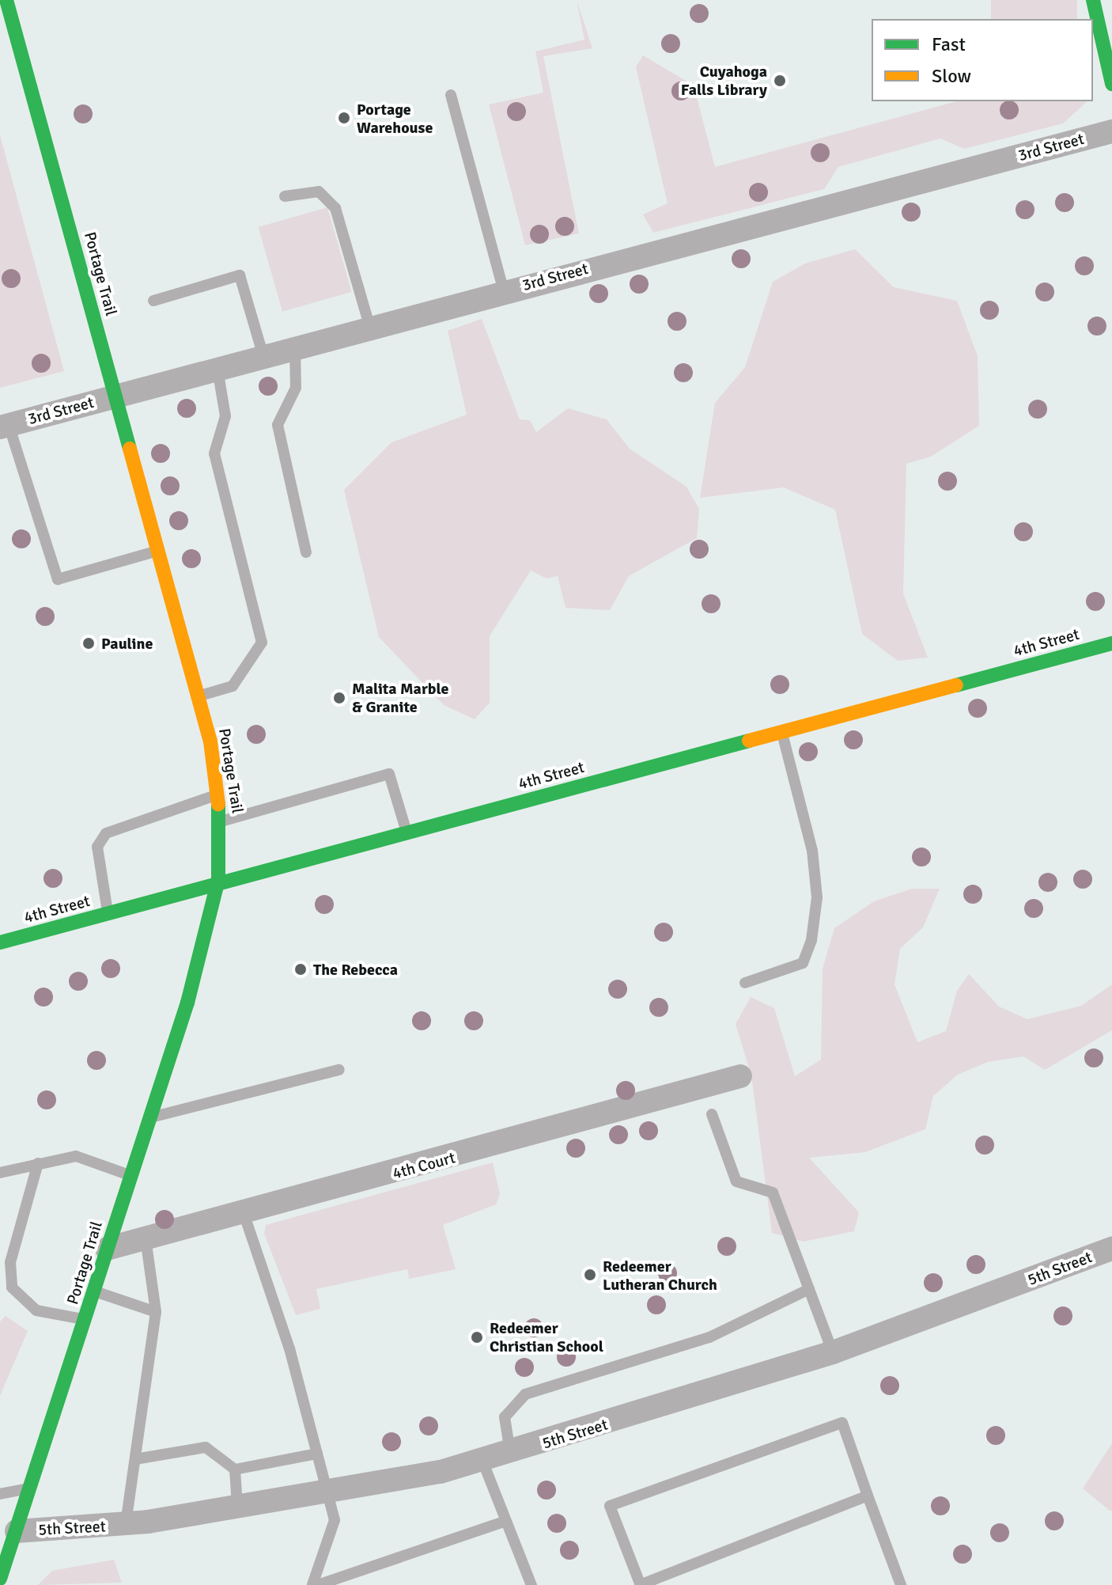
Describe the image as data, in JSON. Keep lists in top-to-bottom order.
{
  "streets": {
    "main road": ["Portage Trail", "4th Street"],
    "street": ["3rd Street", "4th Court", "5th Street"]
  },
  "crossings": [
    ["3rd Street", "Portage Trail"],
    ["Portage Trail", "4th Street"],
    ["Portage Trail", "4th Court"],
    ["Portage Trail", "5th Street"]
  ],
  "places": [
    "Cuyahoga Falls Library",
    "Portage Warehouse",
    "Pauline",
    "Malita Marble & Granite",
    "The Rebecca",
    "Redeemer Lutheran Church",
    "Redeemer Christian School"
  ],
  "legend": ["Fast", "Slow"]
}
